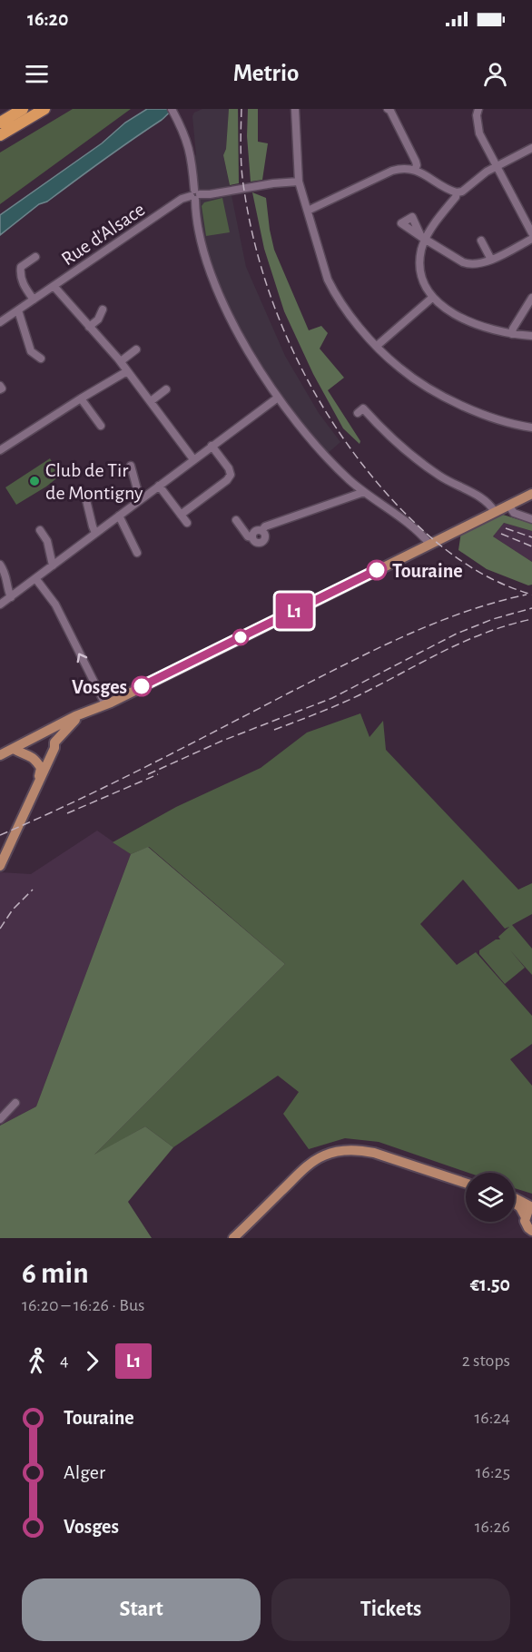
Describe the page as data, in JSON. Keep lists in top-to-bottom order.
{
  "streets": {
    "street": ["Rue d'Alsace"]
  },
  "places": ["Club de Tir de Montigny", "Touraine", "Vosges"],
  "lines": ["bus line L1"],
  "page": {
    "status": "16:20",
    "header": "Metrio",
    "on_map": "L1",
    "heading": ["6 min", "16:20 – 16:26 · Bus", "€1.50"],
    "legs": ["4", "L1", "2 stops"],
    "list": [
      {
        "name": "Touraine",
        "value": "16:24"
      },
      {
        "name": "Alger",
        "value": "16:25"
      },
      {
        "name": "Vosges",
        "value": "16:26"
      }
    ],
    "buttons": ["Start", "Tickets"]
  }
}
